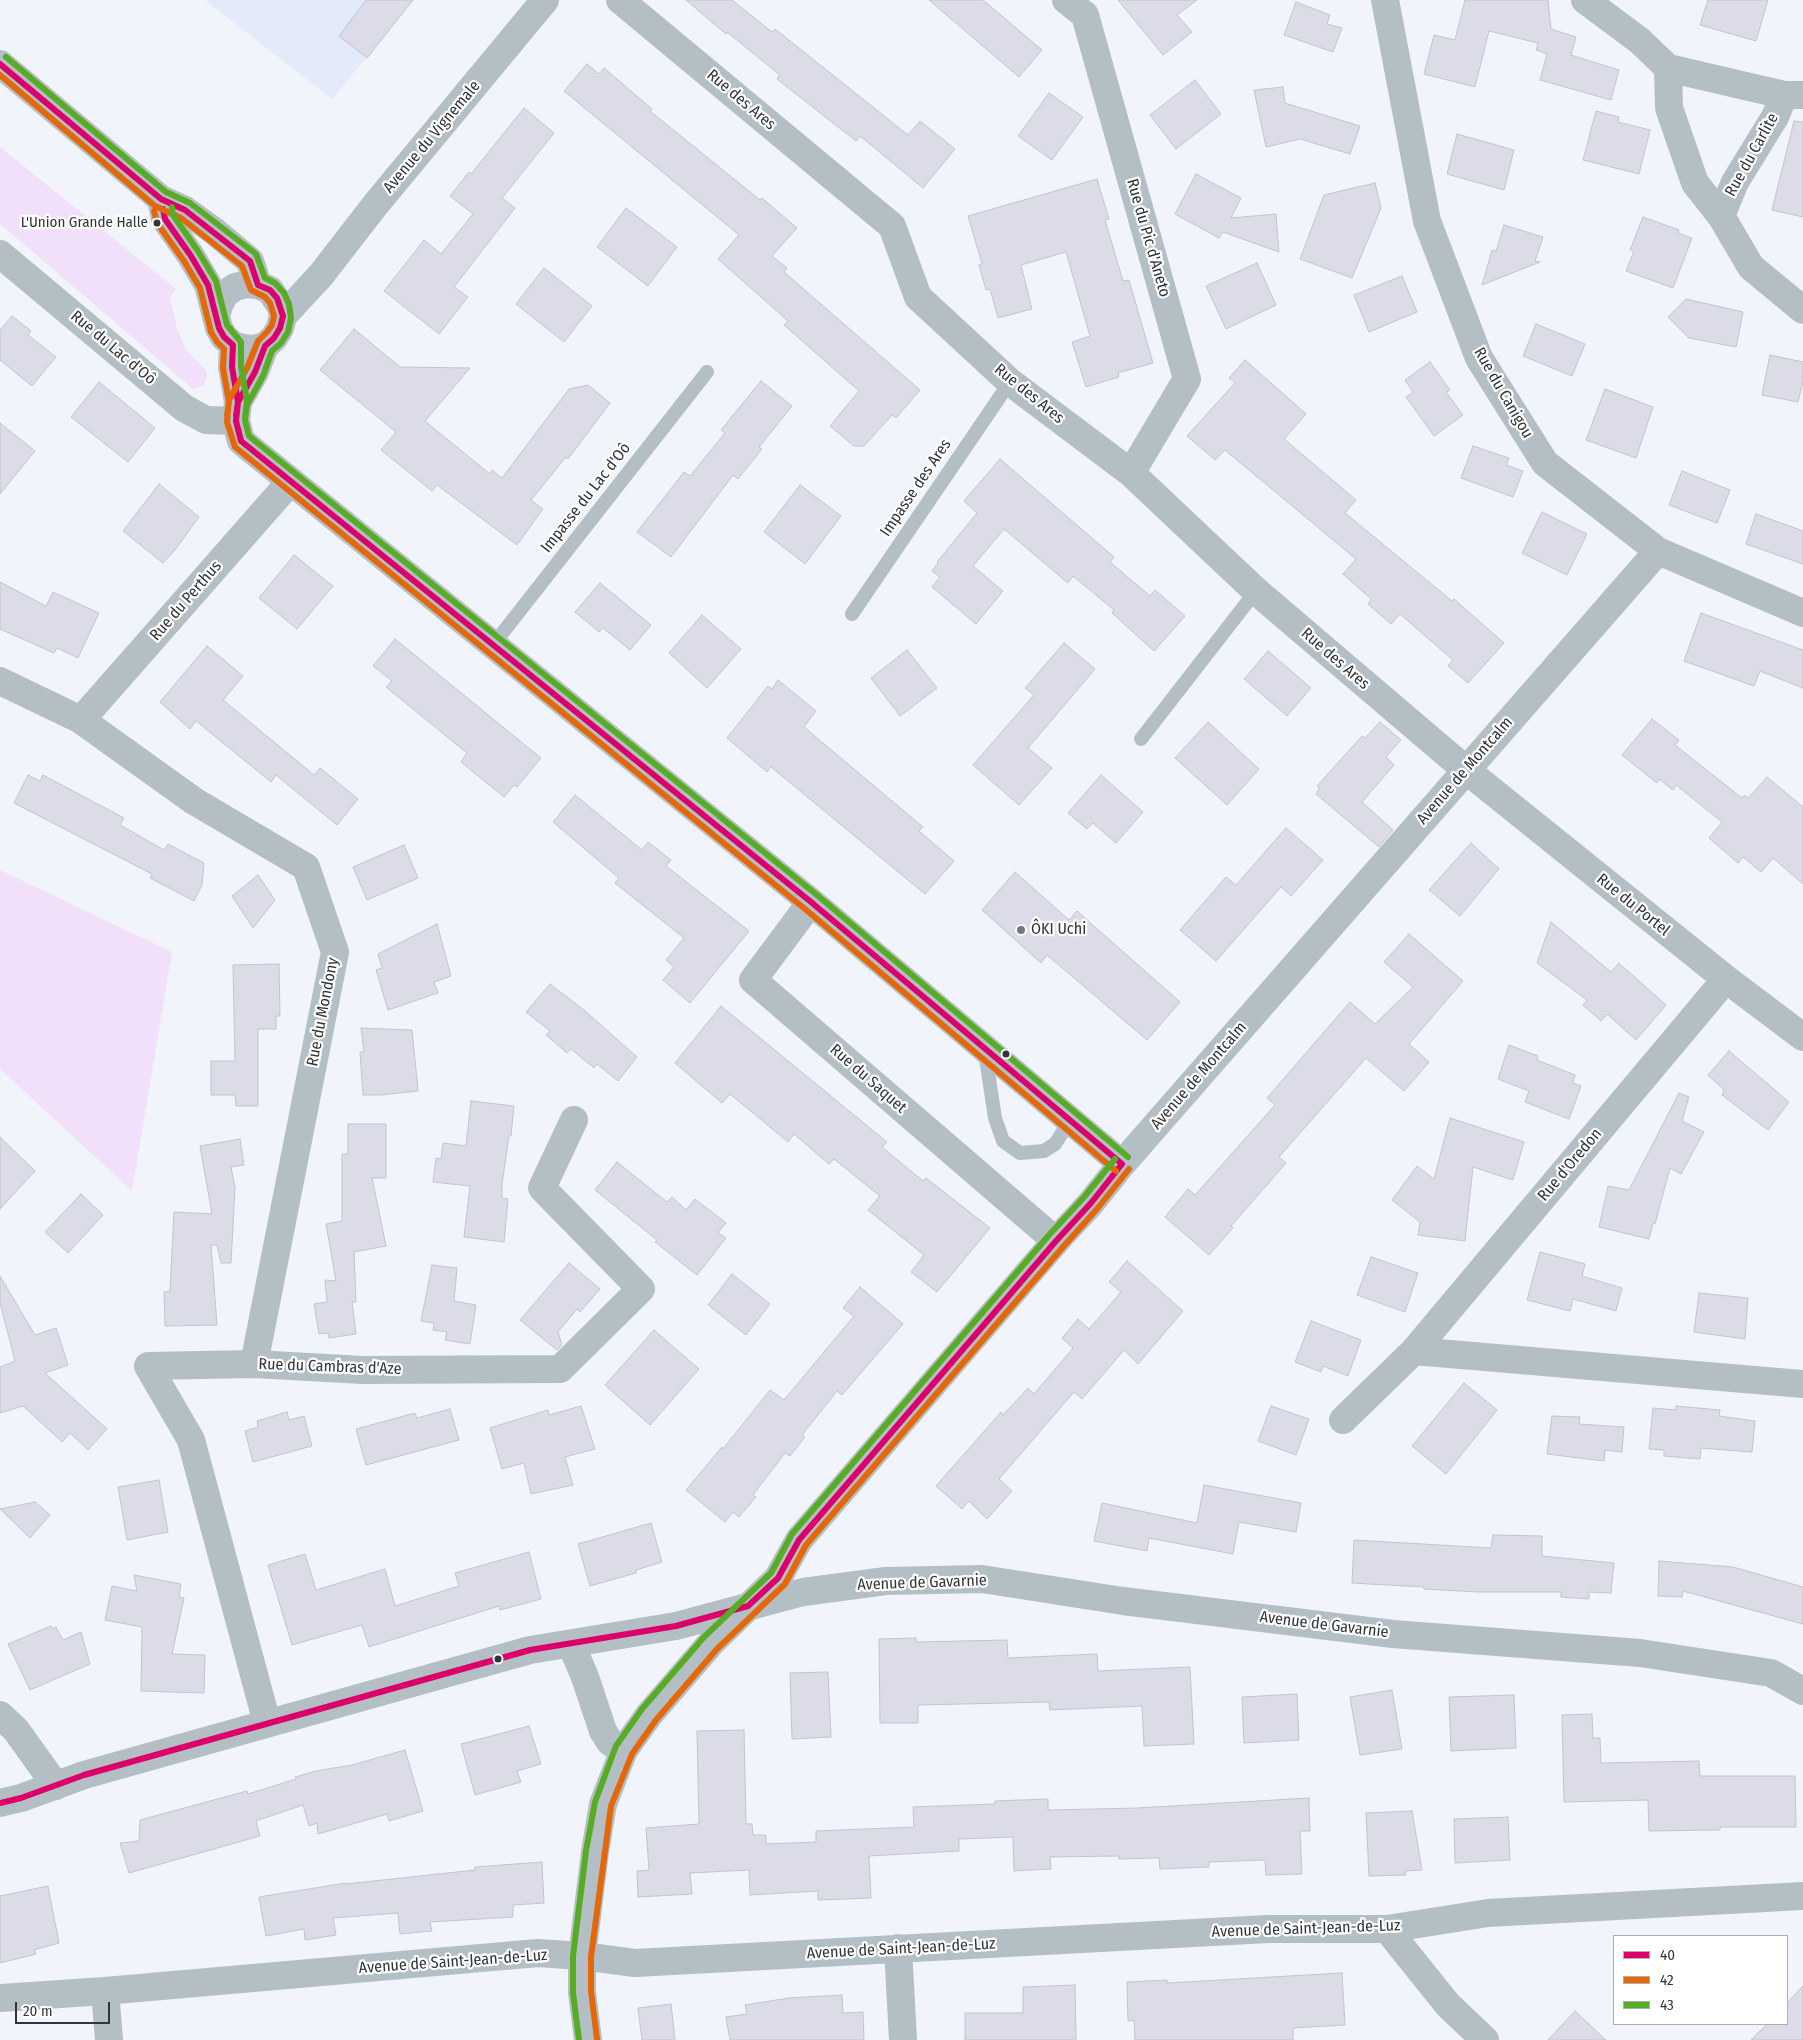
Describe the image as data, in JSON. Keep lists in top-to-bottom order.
{
  "streets": {
    "street": [
      "Rue des Ares",
      "Avenue du Vignemale",
      "Rue du Carlite",
      "Rue du Pic d'Aneto",
      "Rue du Lac d'Oô",
      "Rue du Canigou",
      "Rue du Perthus",
      "Avenue de Montcalm",
      "Rue du Portel",
      "Rue du Mondony",
      "Rue du Saquet",
      "Rue d'Oredon",
      "Rue du Cambras d'Aze",
      "Avenue de Gavarnie",
      "Avenue de Saint-Jean-de-Luz"
    ],
    "lane": ["Impasse des Ares", "Impasse du Lac d'Oô"]
  },
  "crossings": [
    ["Rue des Ares", "Rue du Pic d'Aneto"],
    ["Rue des Ares", "Impasse des Ares"],
    ["Rue des Ares", "Avenue de Montcalm"],
    ["Rue des Ares", "Rue du Portel"],
    ["Rue du Canigou", "Avenue de Montcalm"],
    ["Rue du Perthus", "Rue du Mondony"],
    ["Avenue de Montcalm", "Rue du Portel"],
    ["Avenue de Montcalm", "Rue du Saquet"],
    ["Avenue de Montcalm", "Avenue de Gavarnie"],
    ["Avenue de Montcalm", "Avenue de Saint-Jean-de-Luz"],
    ["Rue du Portel", "Rue d'Oredon"],
    ["Rue du Mondony", "Rue du Cambras d'Aze"],
    ["Rue du Cambras d'Aze", "Avenue de Gavarnie"]
  ],
  "places": ["L'Union Grande Halle", "ÔKI Uchi"],
  "lines": ["transit line 43", "transit line 40", "transit line 42"],
  "legend": ["40", "42", "43"],
  "scale_bar": "20 m"
}
